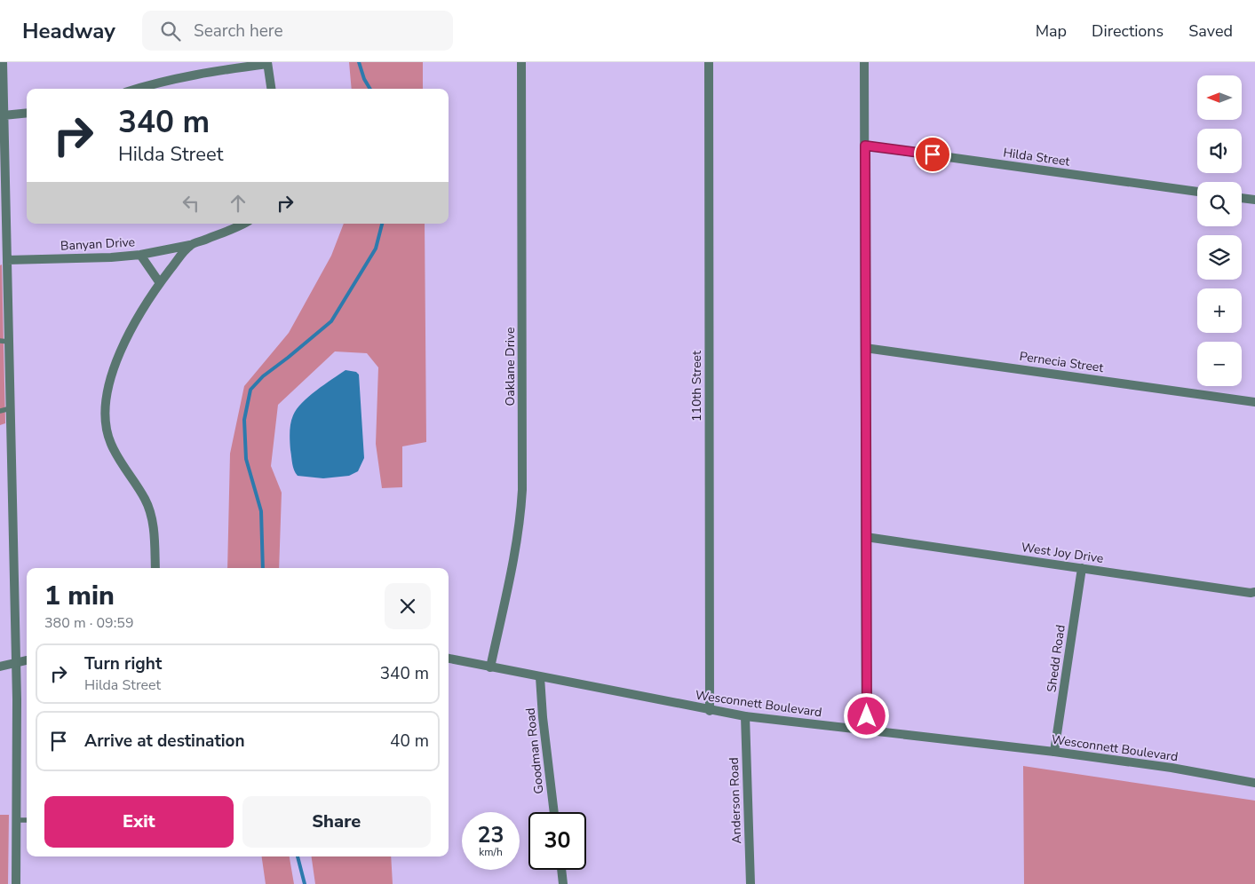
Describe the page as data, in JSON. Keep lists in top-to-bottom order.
{
  "streets": {
    "street": [
      "Hilda Street",
      "Banyan Drive",
      "Pernecia Street",
      "Oaklane Drive",
      "110th Street",
      "West Joy Drive",
      "Shedd Road",
      "Wesconnett Boulevard",
      "Goodman Road",
      "Anderson Road"
    ]
  },
  "crossings": [
    ["Oaklane Drive", "Wesconnett Boulevard"],
    ["110th Street", "Wesconnett Boulevard"],
    ["West Joy Drive", "Shedd Road"],
    ["Shedd Road", "Wesconnett Boulevard"],
    ["Wesconnett Boulevard", "Goodman Road"],
    ["Wesconnett Boulevard", "Anderson Road"]
  ],
  "north": "left",
  "page": {
    "header": "Headway",
    "search": "Search here",
    "nav": ["Map", "Directions", "Saved"],
    "map_buttons": ["+", "−"],
    "turn": ["340 m", "Hilda Street"],
    "heading": ["1 min", "380 m · 09:59"],
    "list": [
      {
        "name": "Turn right",
        "note": "Hilda Street",
        "value": "340 m"
      },
      {
        "name": "Arrive at destination",
        "value": "40 m"
      }
    ],
    "buttons": ["Exit", "Share"],
    "speed": "23 km/h",
    "limit": "30"
  }
}
